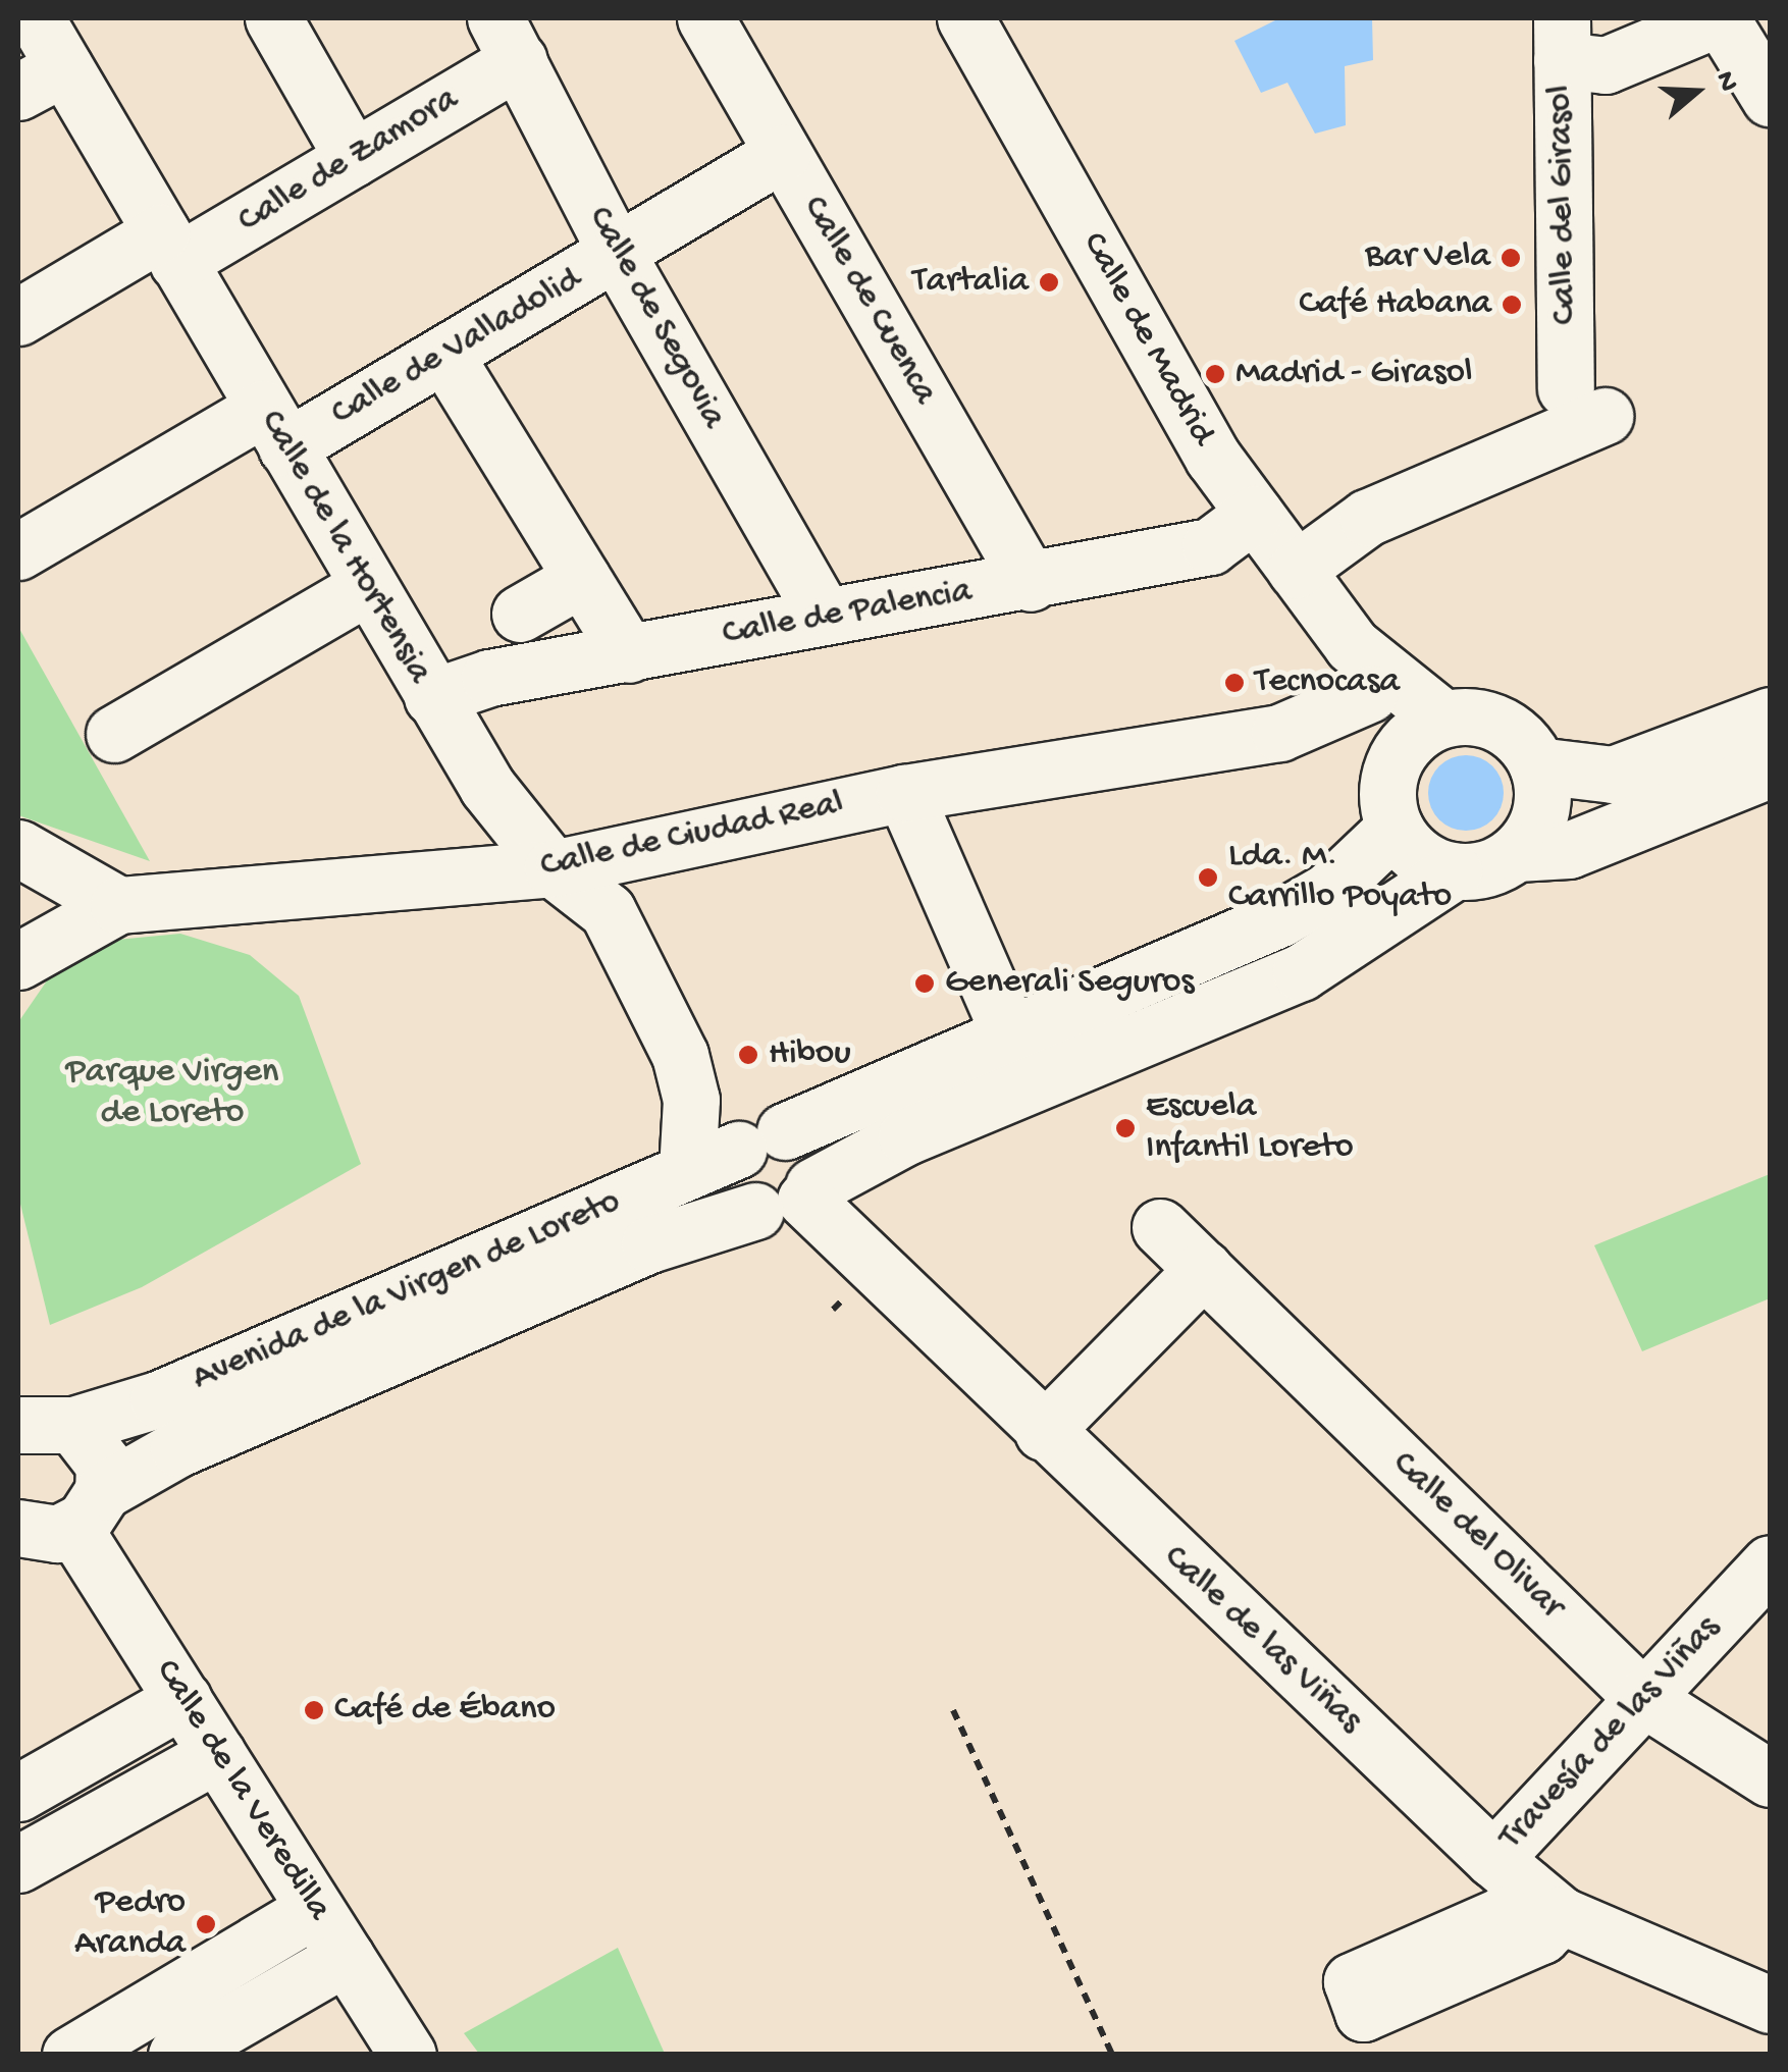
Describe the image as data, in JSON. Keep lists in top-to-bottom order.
{
  "streets": {
    "street": [
      "Calle de Zamora",
      "Calle del Girasol",
      "Calle de Cuenca",
      "Calle de Segovia",
      "Calle de Madrid",
      "Calle de Valladolid",
      "Calle de la Hortensia",
      "Calle de Palencia",
      "Calle de Ciudad Real",
      "Avenida de la Virgen de Loreto",
      "Calle del Olivar",
      "Calle de las Viñas",
      "Travesía de las Viñas",
      "Calle de la Veredilla"
    ]
  },
  "crossings": [
    ["Calle de Zamora", "Calle de Segovia"],
    ["Calle de Zamora", "Calle de la Hortensia"],
    ["Calle del Girasol", "Calle de Madrid"],
    ["Calle de Cuenca", "Calle de Valladolid"],
    ["Calle de Cuenca", "Calle de Palencia"],
    ["Calle de Segovia", "Calle de Valladolid"],
    ["Calle de Segovia", "Calle de Palencia"],
    ["Calle de Madrid", "Calle de Palencia"],
    ["Calle de Madrid", "Calle de Ciudad Real"],
    ["Calle de Madrid", "Avenida de la Virgen de Loreto"],
    ["Calle de Valladolid", "Calle de la Hortensia"],
    ["Calle de la Hortensia", "Calle de Palencia"],
    ["Calle de la Hortensia", "Calle de Ciudad Real"],
    ["Calle de la Hortensia", "Avenida de la Virgen de Loreto"],
    ["Avenida de la Virgen de Loreto", "Calle de las Viñas"],
    ["Avenida de la Virgen de Loreto", "Calle de la Veredilla"],
    ["Calle del Olivar", "Travesía de las Viñas"],
    ["Calle de las Viñas", "Travesía de las Viñas"]
  ],
  "parks": ["Parque Virgen de Loreto"],
  "places": [
    "Bar Vela",
    "Tartalia",
    "Café Habana",
    "Madrid - Girasol",
    "Tecnocasa",
    "Lda. M. Carrillo Poyato",
    "Generali Seguros",
    "Hibou",
    "Escuela Infantil Loreto",
    "Café de Ébano",
    "Pedro Aranda"
  ],
  "north": "right"
}
